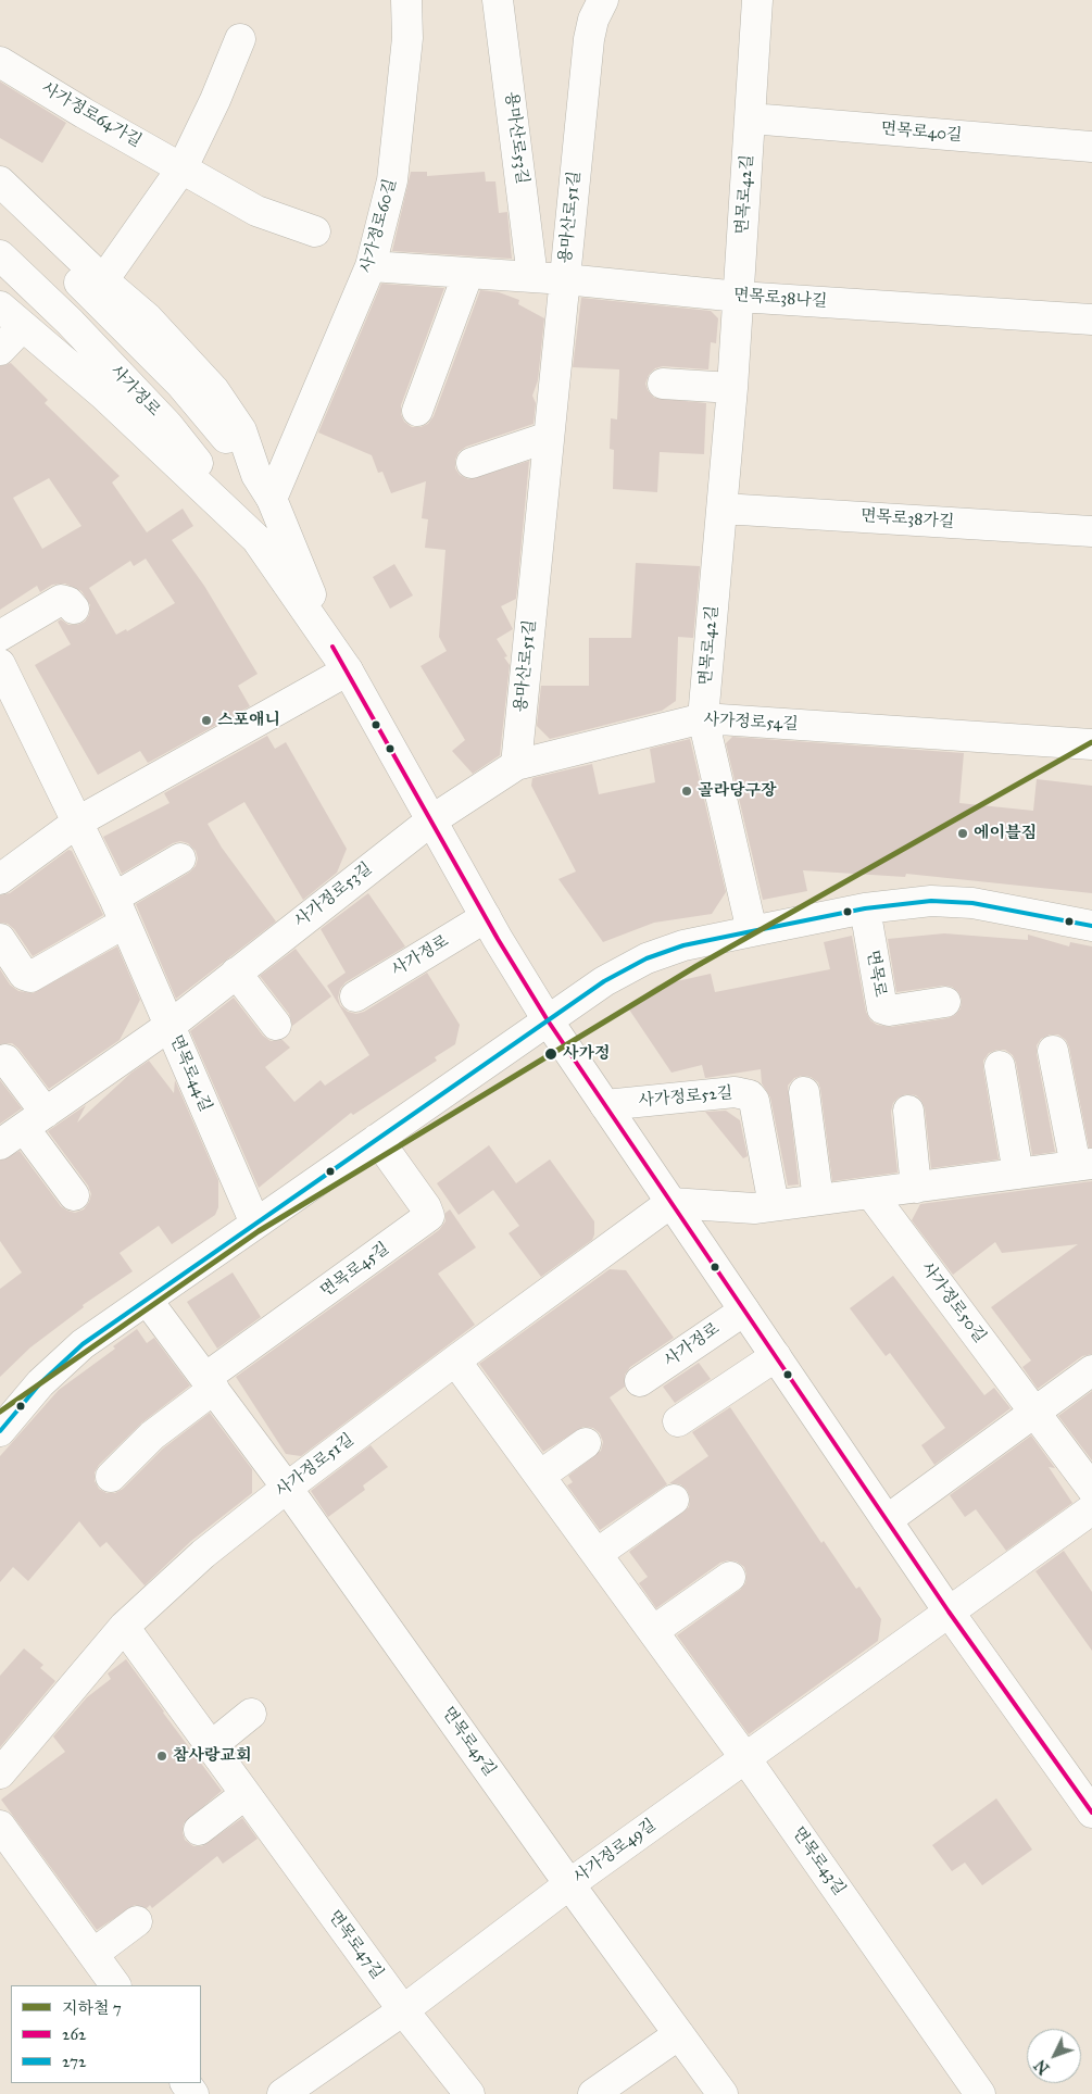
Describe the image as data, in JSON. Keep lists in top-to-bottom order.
{
  "streets": {
    "street": [
      "사가정로64가길",
      "면목로40길",
      "용마산로53길",
      "면목로42길",
      "용마산로51길",
      "사가정로60길",
      "면목로38나길",
      "사가정로",
      "면목로38가길",
      "사가정로54길",
      "사가정로53길",
      "면목로",
      "면목로44길",
      "사가정로52길",
      "면목로45길",
      "사가정로50길",
      "사가정로51길",
      "사가정로49길",
      "면목로43길",
      "면목로47길"
    ]
  },
  "crossings": [
    ["면목로40길", "면목로42길"],
    ["용마산로53길", "면목로38나길"],
    ["면목로42길", "면목로38나길"],
    ["면목로42길", "면목로38가길"],
    ["면목로42길", "사가정로54길"],
    ["용마산로51길", "면목로38나길"],
    ["용마산로51길", "사가정로54길"],
    ["사가정로60길", "면목로38나길"],
    ["사가정로54길", "사가정로53길"],
    ["사가정로53길", "면목로44길"],
    ["면목로45길", "사가정로51길"],
    ["면목로45길", "사가정로49길"],
    ["사가정로51길", "면목로43길"],
    ["사가정로51길", "면목로47길"],
    ["사가정로49길", "면목로43길"],
    ["사가정로49길", "면목로47길"]
  ],
  "places": [
    "스포애니",
    "골라당구장",
    "에이블짐",
    "사가정",
    "참사랑교회"
  ],
  "lines": ["transit line 262", "metro line 7", "transit line 272"],
  "legend": ["지하철 7", "262", "272"],
  "north": "bottom left"
}
